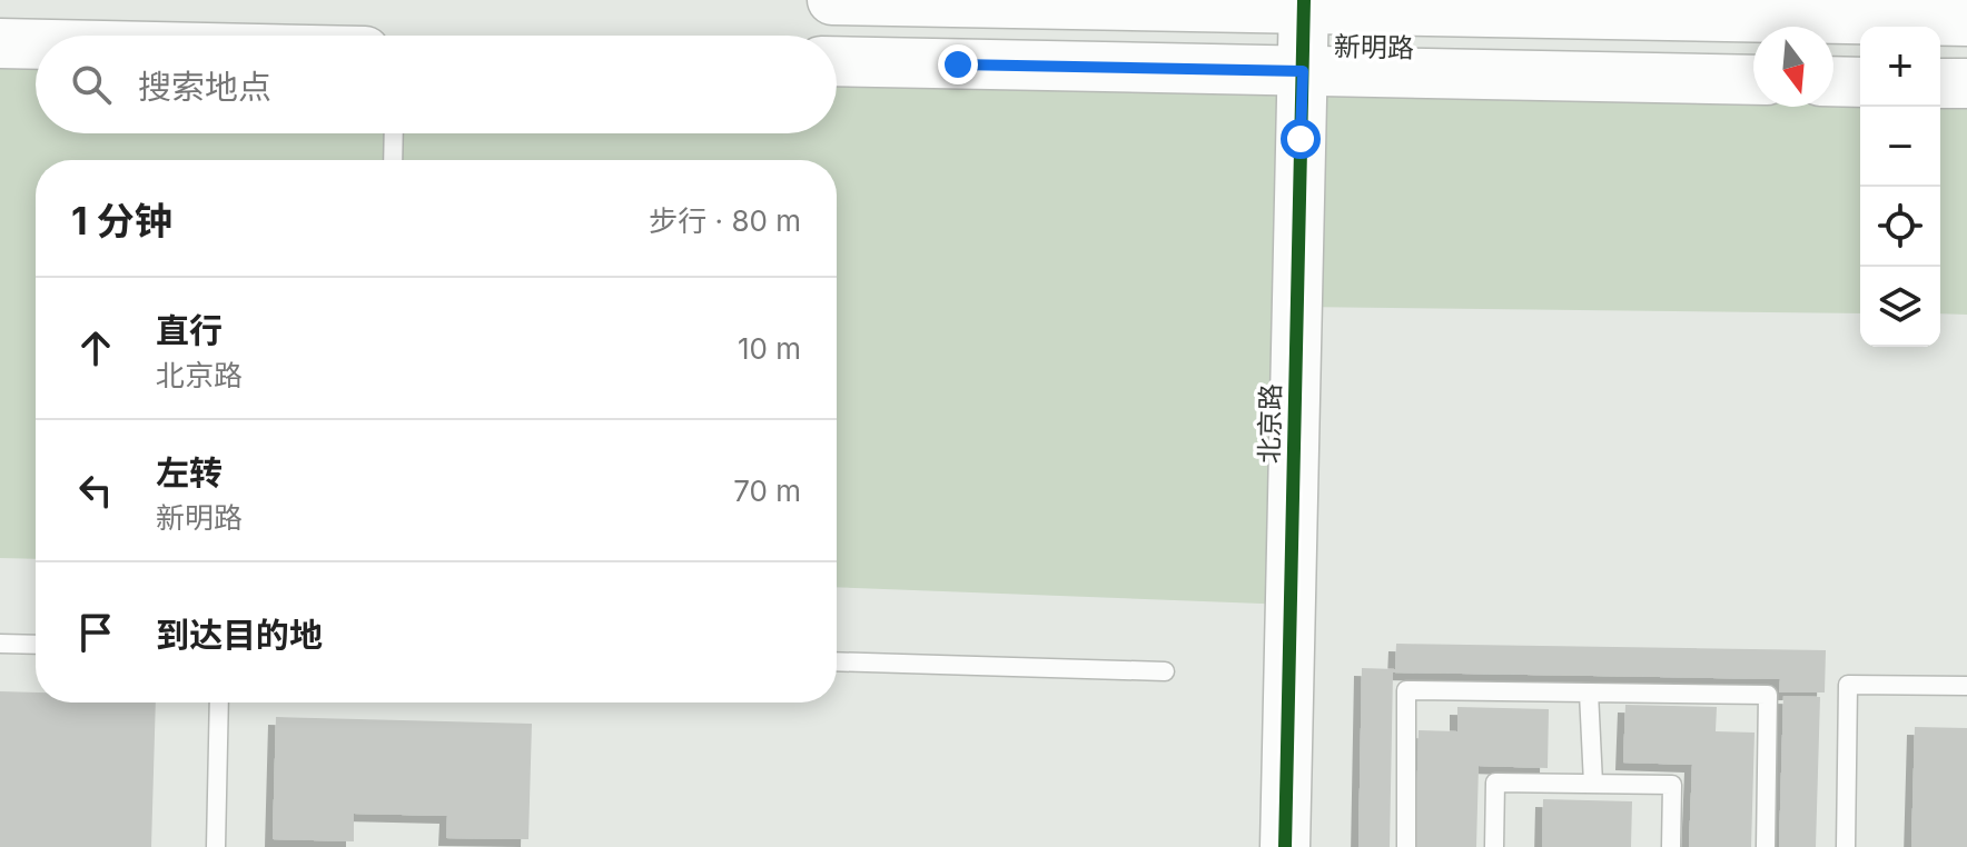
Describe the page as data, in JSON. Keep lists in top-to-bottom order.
{
  "streets": {
    "main road": ["新明路", "北京路"]
  },
  "crossings": [
    ["新明路", "北京路"]
  ],
  "north": "bottom",
  "page": {
    "map_buttons": ["+", "−"],
    "search": "搜索地点",
    "heading": ["1 分钟", "步行 · 80 m"],
    "list": [
      ["直行", "北京路", "10 m"],
      ["左转", "新明路", "70 m"],
      "到达目的地"
    ]
  }
}
